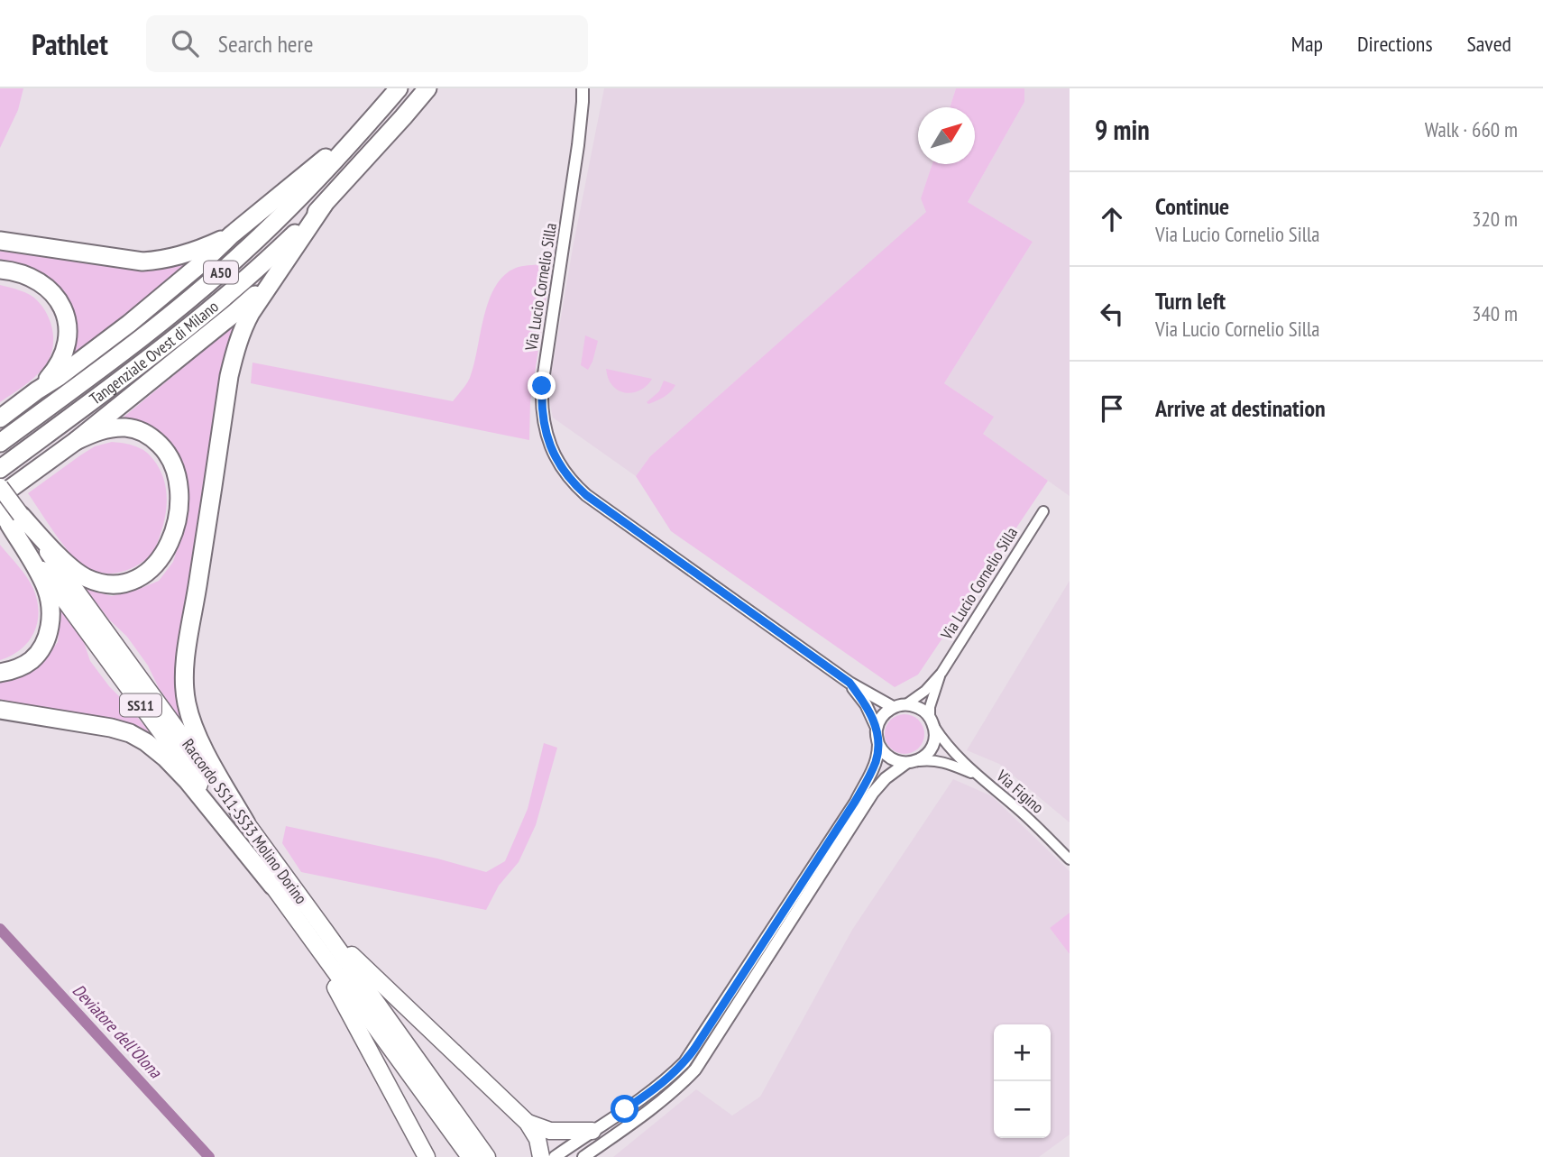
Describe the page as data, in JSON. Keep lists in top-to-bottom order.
{
  "streets": {
    "highway": [
      "A50",
      "Tangenziale Ovest di Milano",
      "SS11",
      "Raccordo SS11-SS33 Molino Dorino"
    ],
    "street": ["Via Lucio Cornelio Silla", "Via Figino"]
  },
  "crossings": [
    ["Via Lucio Cornelio Silla", "Via Figino"]
  ],
  "water": ["Deviatore dell'Olona"],
  "north": "top right",
  "page": {
    "header": "Pathlet",
    "search": "Search here",
    "nav": ["Map", "Directions", "Saved"],
    "heading": ["9 min", "Walk · 660 m"],
    "list": [
      ["Continue", "Via Lucio Cornelio Silla", "320 m"],
      ["Turn left", "Via Lucio Cornelio Silla", "340 m"],
      "Arrive at destination"
    ],
    "map_buttons": ["+", "−"]
  }
}
